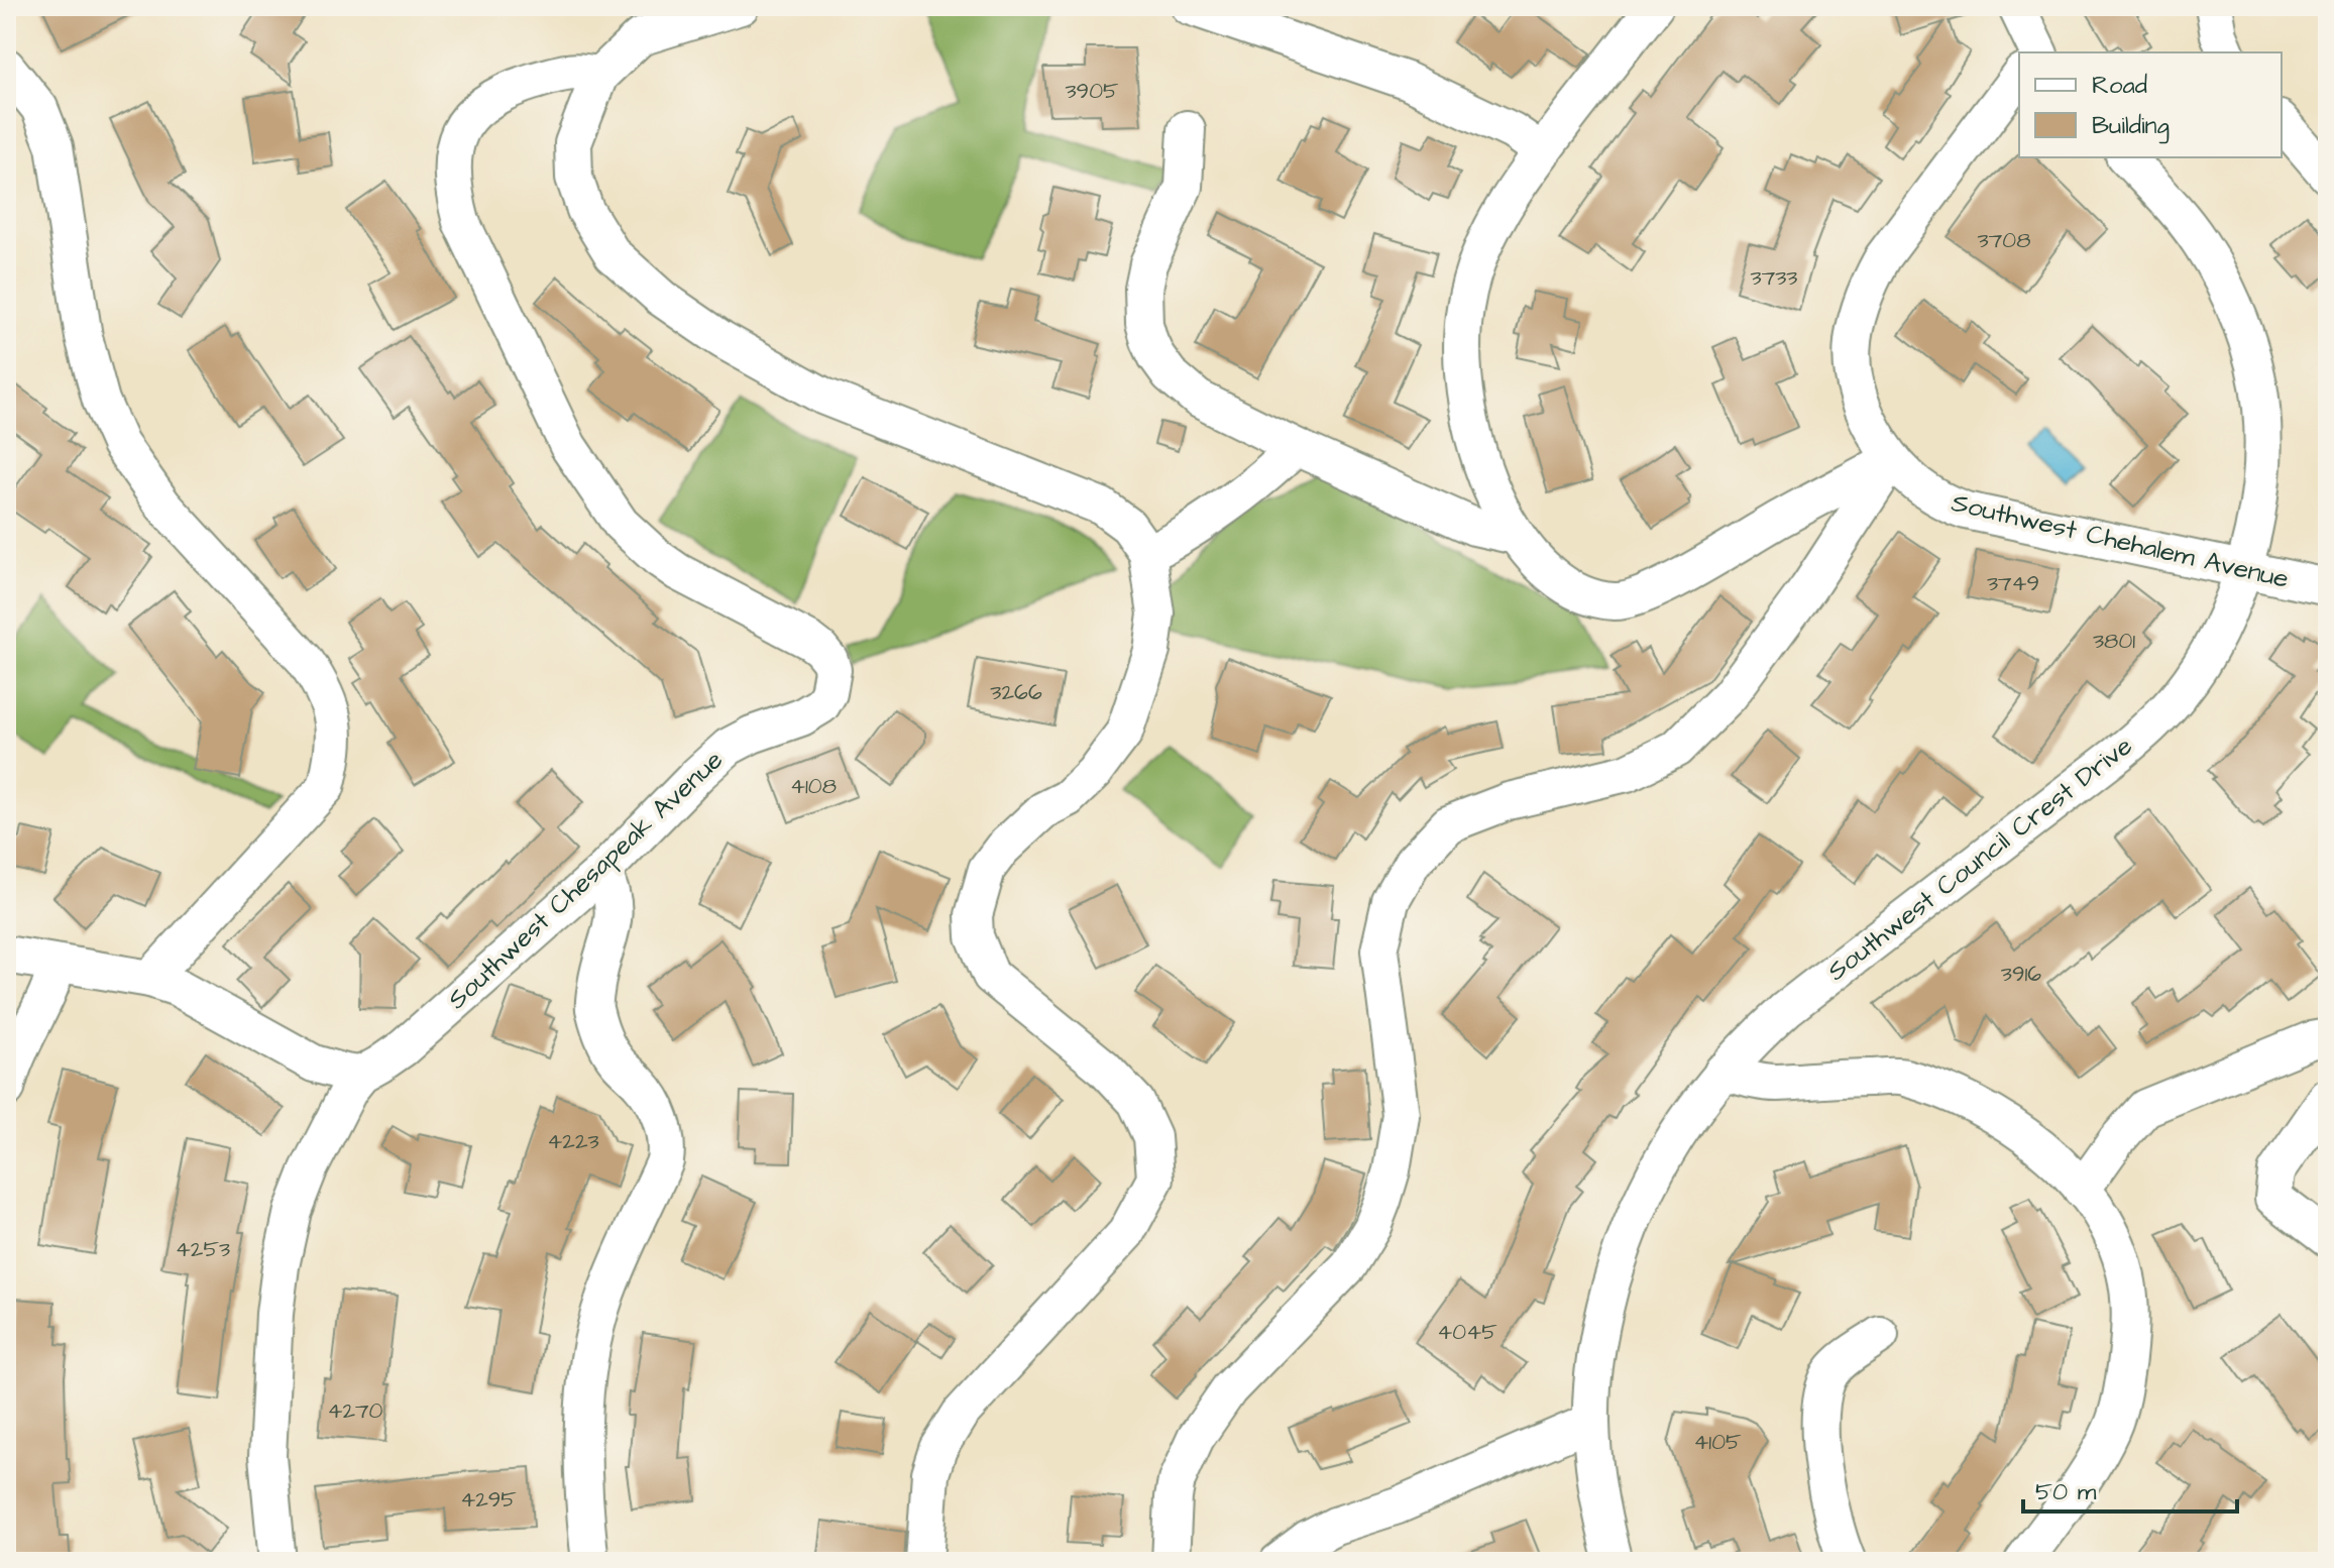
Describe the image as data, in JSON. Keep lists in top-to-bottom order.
{
  "streets": {
    "street": ["Southwest Chehalem Avenue", "Southwest Council Crest Drive", "Southwest Chesapeak Avenue"]
  },
  "crossings": [
    ["Southwest Chehalem Avenue", "Southwest Council Crest Drive"]
  ],
  "house_numbers": [
    "3905",
    "3708",
    "3733",
    "3749",
    "3801",
    "3266",
    "4108",
    "3916",
    "4223",
    "4253",
    "4045",
    "4270",
    "4105",
    "4295"
  ],
  "legend": ["Road", "Building"],
  "scale_bar": "50 m"
}
